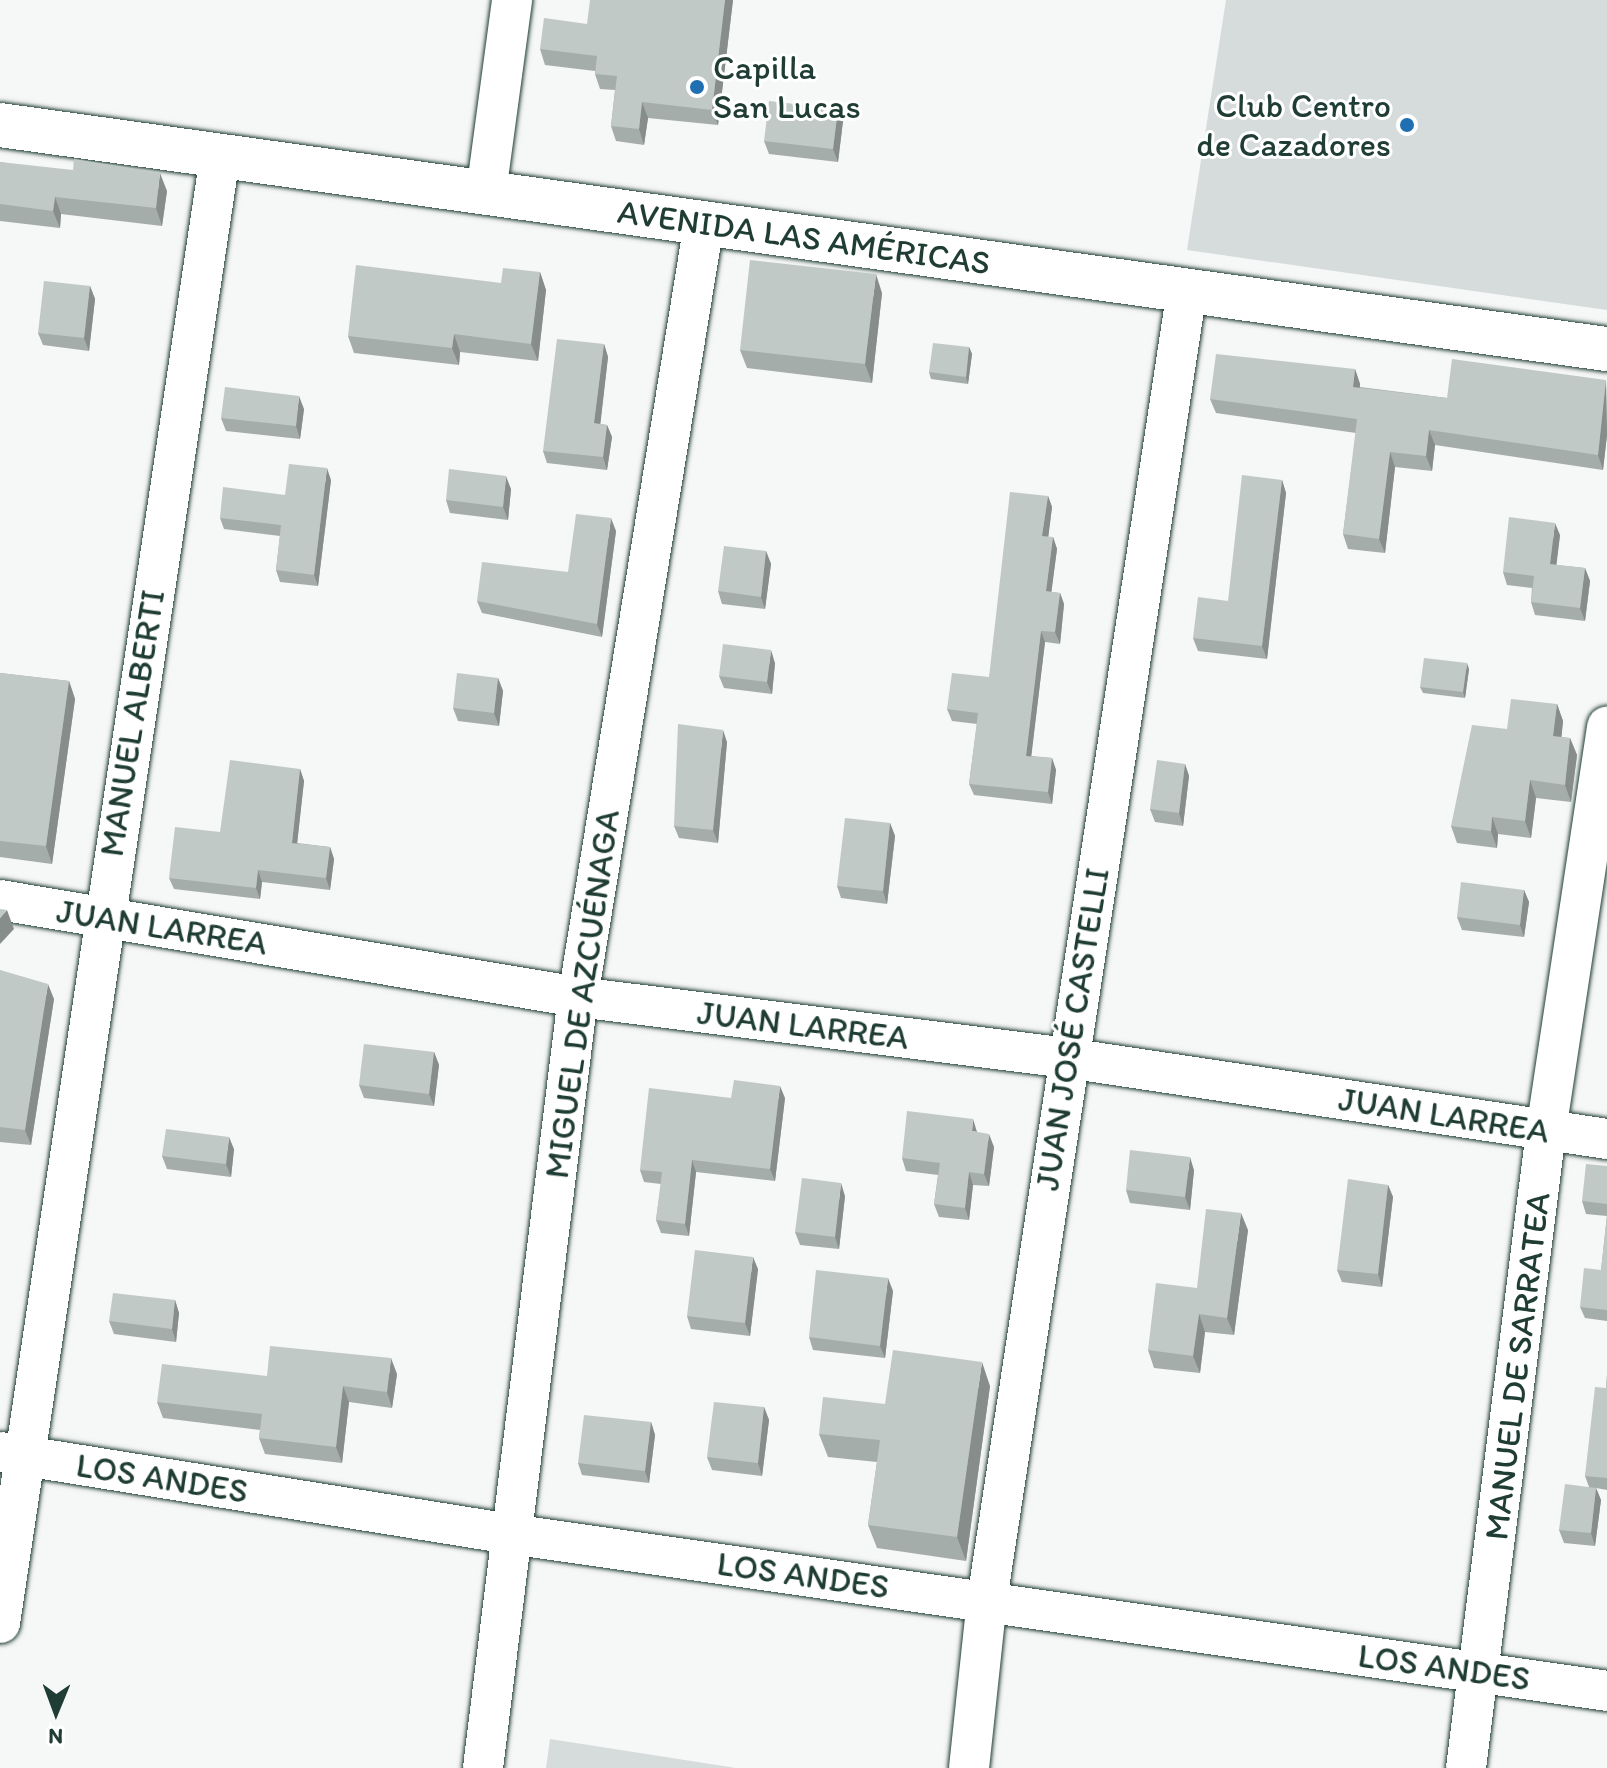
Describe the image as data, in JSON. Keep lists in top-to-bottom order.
{
  "streets": {
    "main road": ["AVENIDA LAS AMÉRICAS"],
    "street": [
      "MANUEL ALBERTI",
      "JUAN LARREA",
      "MIGUEL DE AZCUÉNAGA",
      "JUAN JOSÉ CASTELLI",
      "MANUEL DE SARRATEA",
      "LOS ANDES"
    ]
  },
  "crossings": [
    ["AVENIDA LAS AMÉRICAS", "MANUEL ALBERTI"],
    ["AVENIDA LAS AMÉRICAS", "MIGUEL DE AZCUÉNAGA"],
    ["AVENIDA LAS AMÉRICAS", "JUAN JOSÉ CASTELLI"],
    ["MANUEL ALBERTI", "JUAN LARREA"],
    ["MANUEL ALBERTI", "LOS ANDES"],
    ["JUAN LARREA", "MIGUEL DE AZCUÉNAGA"],
    ["JUAN LARREA", "JUAN JOSÉ CASTELLI"],
    ["JUAN LARREA", "MANUEL DE SARRATEA"],
    ["MIGUEL DE AZCUÉNAGA", "LOS ANDES"],
    ["JUAN JOSÉ CASTELLI", "LOS ANDES"],
    ["MANUEL DE SARRATEA", "LOS ANDES"]
  ],
  "places": ["Capilla San Lucas", "Club Centro de Cazadores"],
  "north": "bottom"
}
